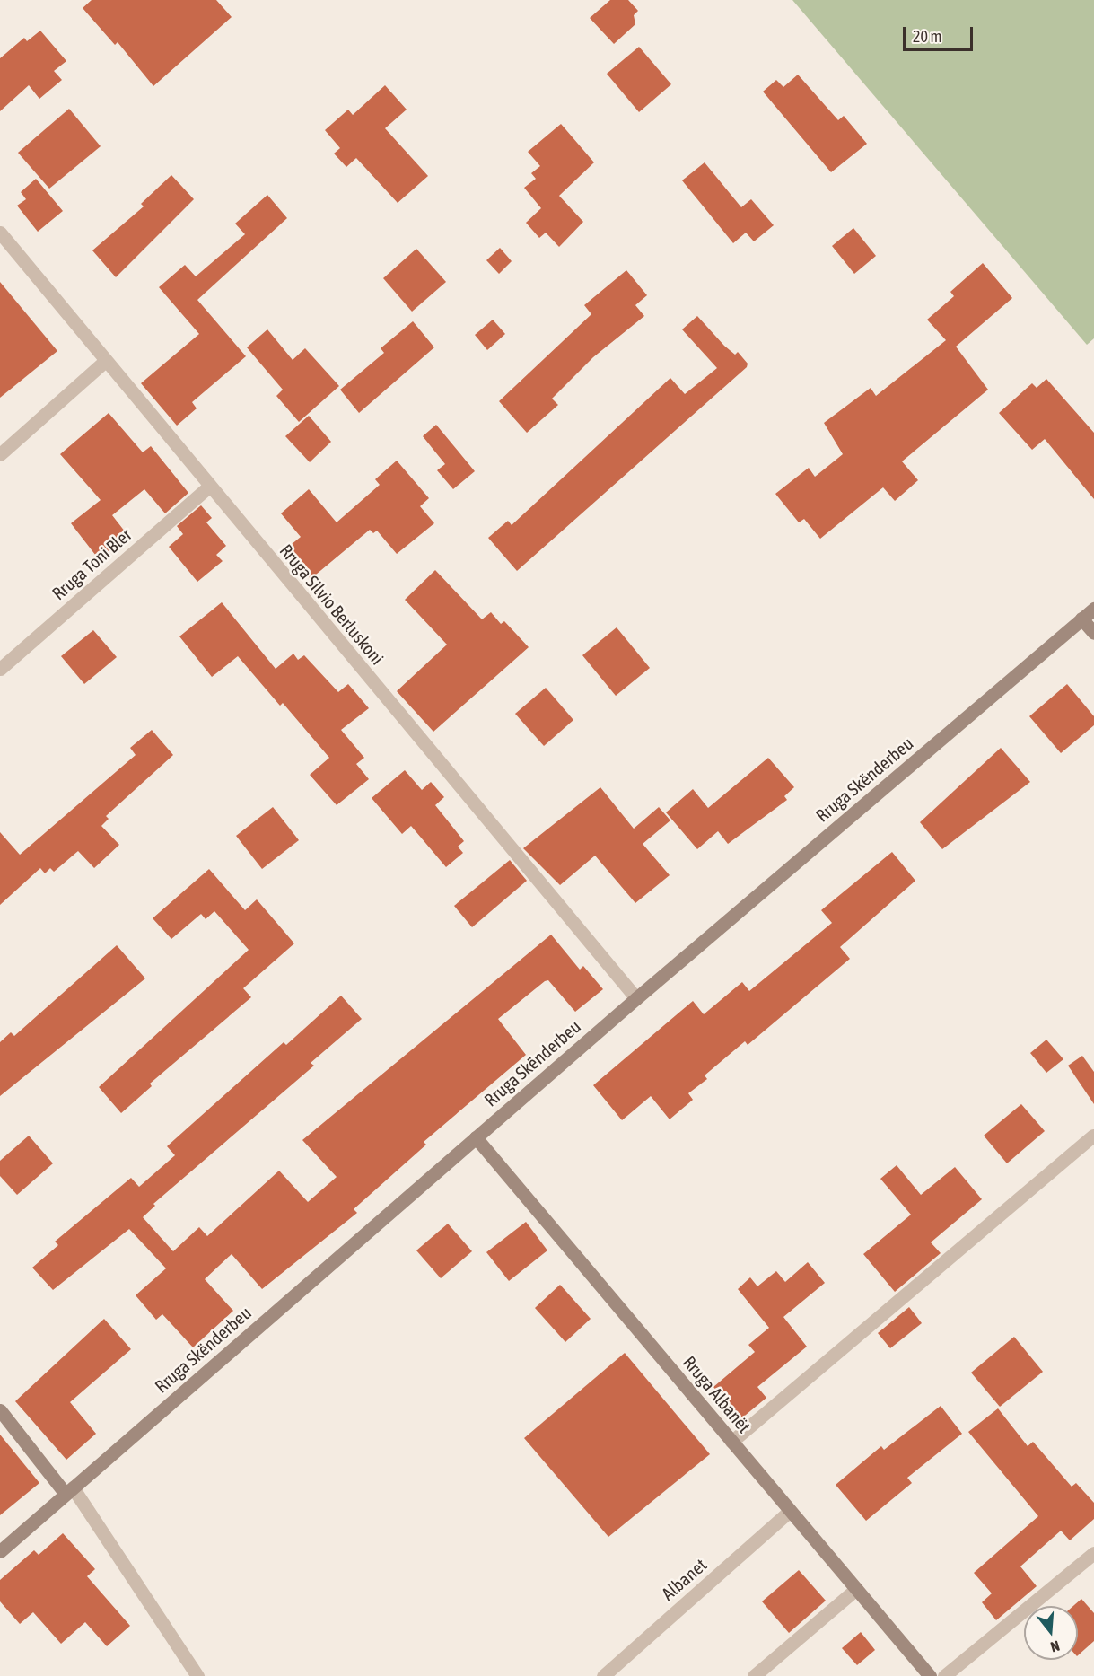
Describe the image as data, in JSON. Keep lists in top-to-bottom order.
{
  "streets": {
    "main road": ["Rruga Skënderbeu", "Rruga Albanët"],
    "street": ["Rruga Toni Bler", "Rruga Silvio Berluskoni", "Albanet"]
  },
  "crossings": [
    ["Rruga Toni Bler", "Rruga Silvio Berluskoni"],
    ["Rruga Silvio Berluskoni", "Rruga Skënderbeu"],
    ["Rruga Skënderbeu", "Rruga Albanët"],
    ["Rruga Albanët", "Albanet"]
  ],
  "scale_bar": "20 m",
  "north": "bottom"
}
